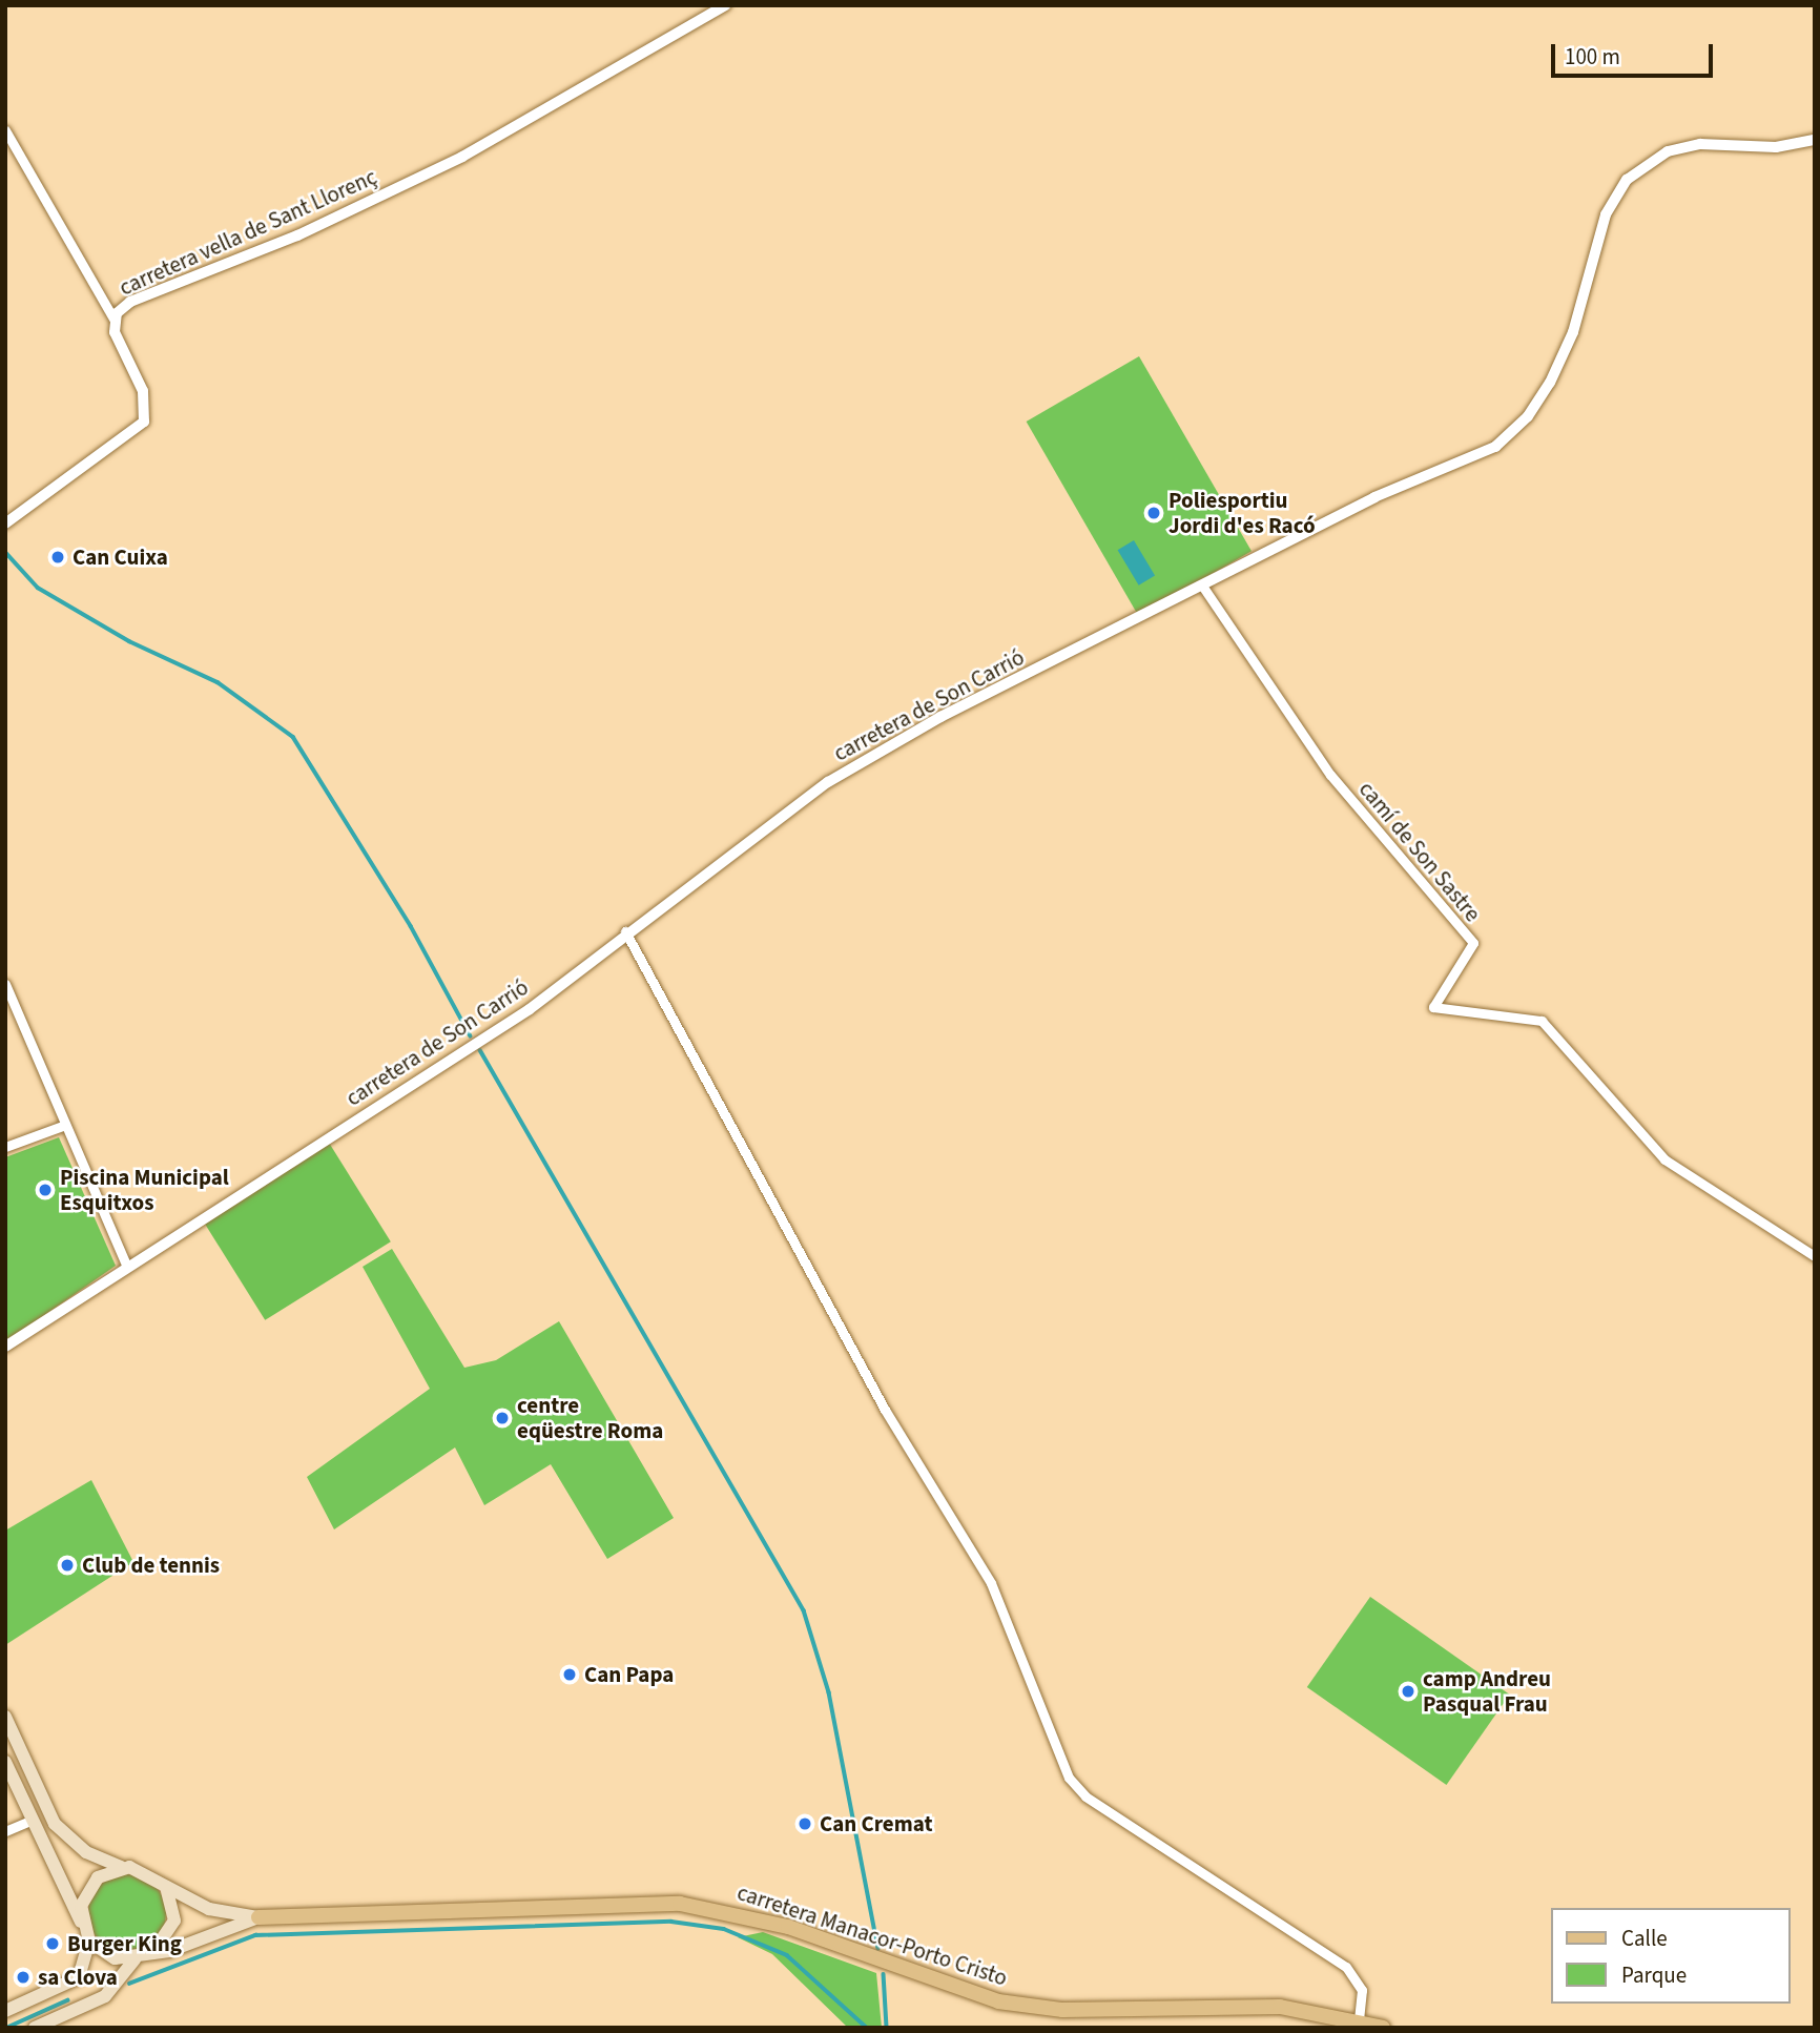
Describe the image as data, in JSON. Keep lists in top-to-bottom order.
{
  "streets": {
    "main road": ["carretera Manacor-Porto Cristo"],
    "street": ["carretera vella de Sant Llorenç", "carretera de Son Carrió", "camí de Son Sastre"]
  },
  "crossings": [
    ["carretera de Son Carrió", "camí de Son Sastre"]
  ],
  "places": [
    "Poliesportiu Jordi d'es Racó",
    "Can Cuixa",
    "Piscina Municipal Esquitxos",
    "centre eqüestre Roma",
    "Club de tennis",
    "Can Papa",
    "camp Andreu Pasqual Frau",
    "Can Cremat",
    "Burger King",
    "sa Clova"
  ],
  "legend": ["Calle", "Parque"],
  "scale_bar": "100 m"
}
